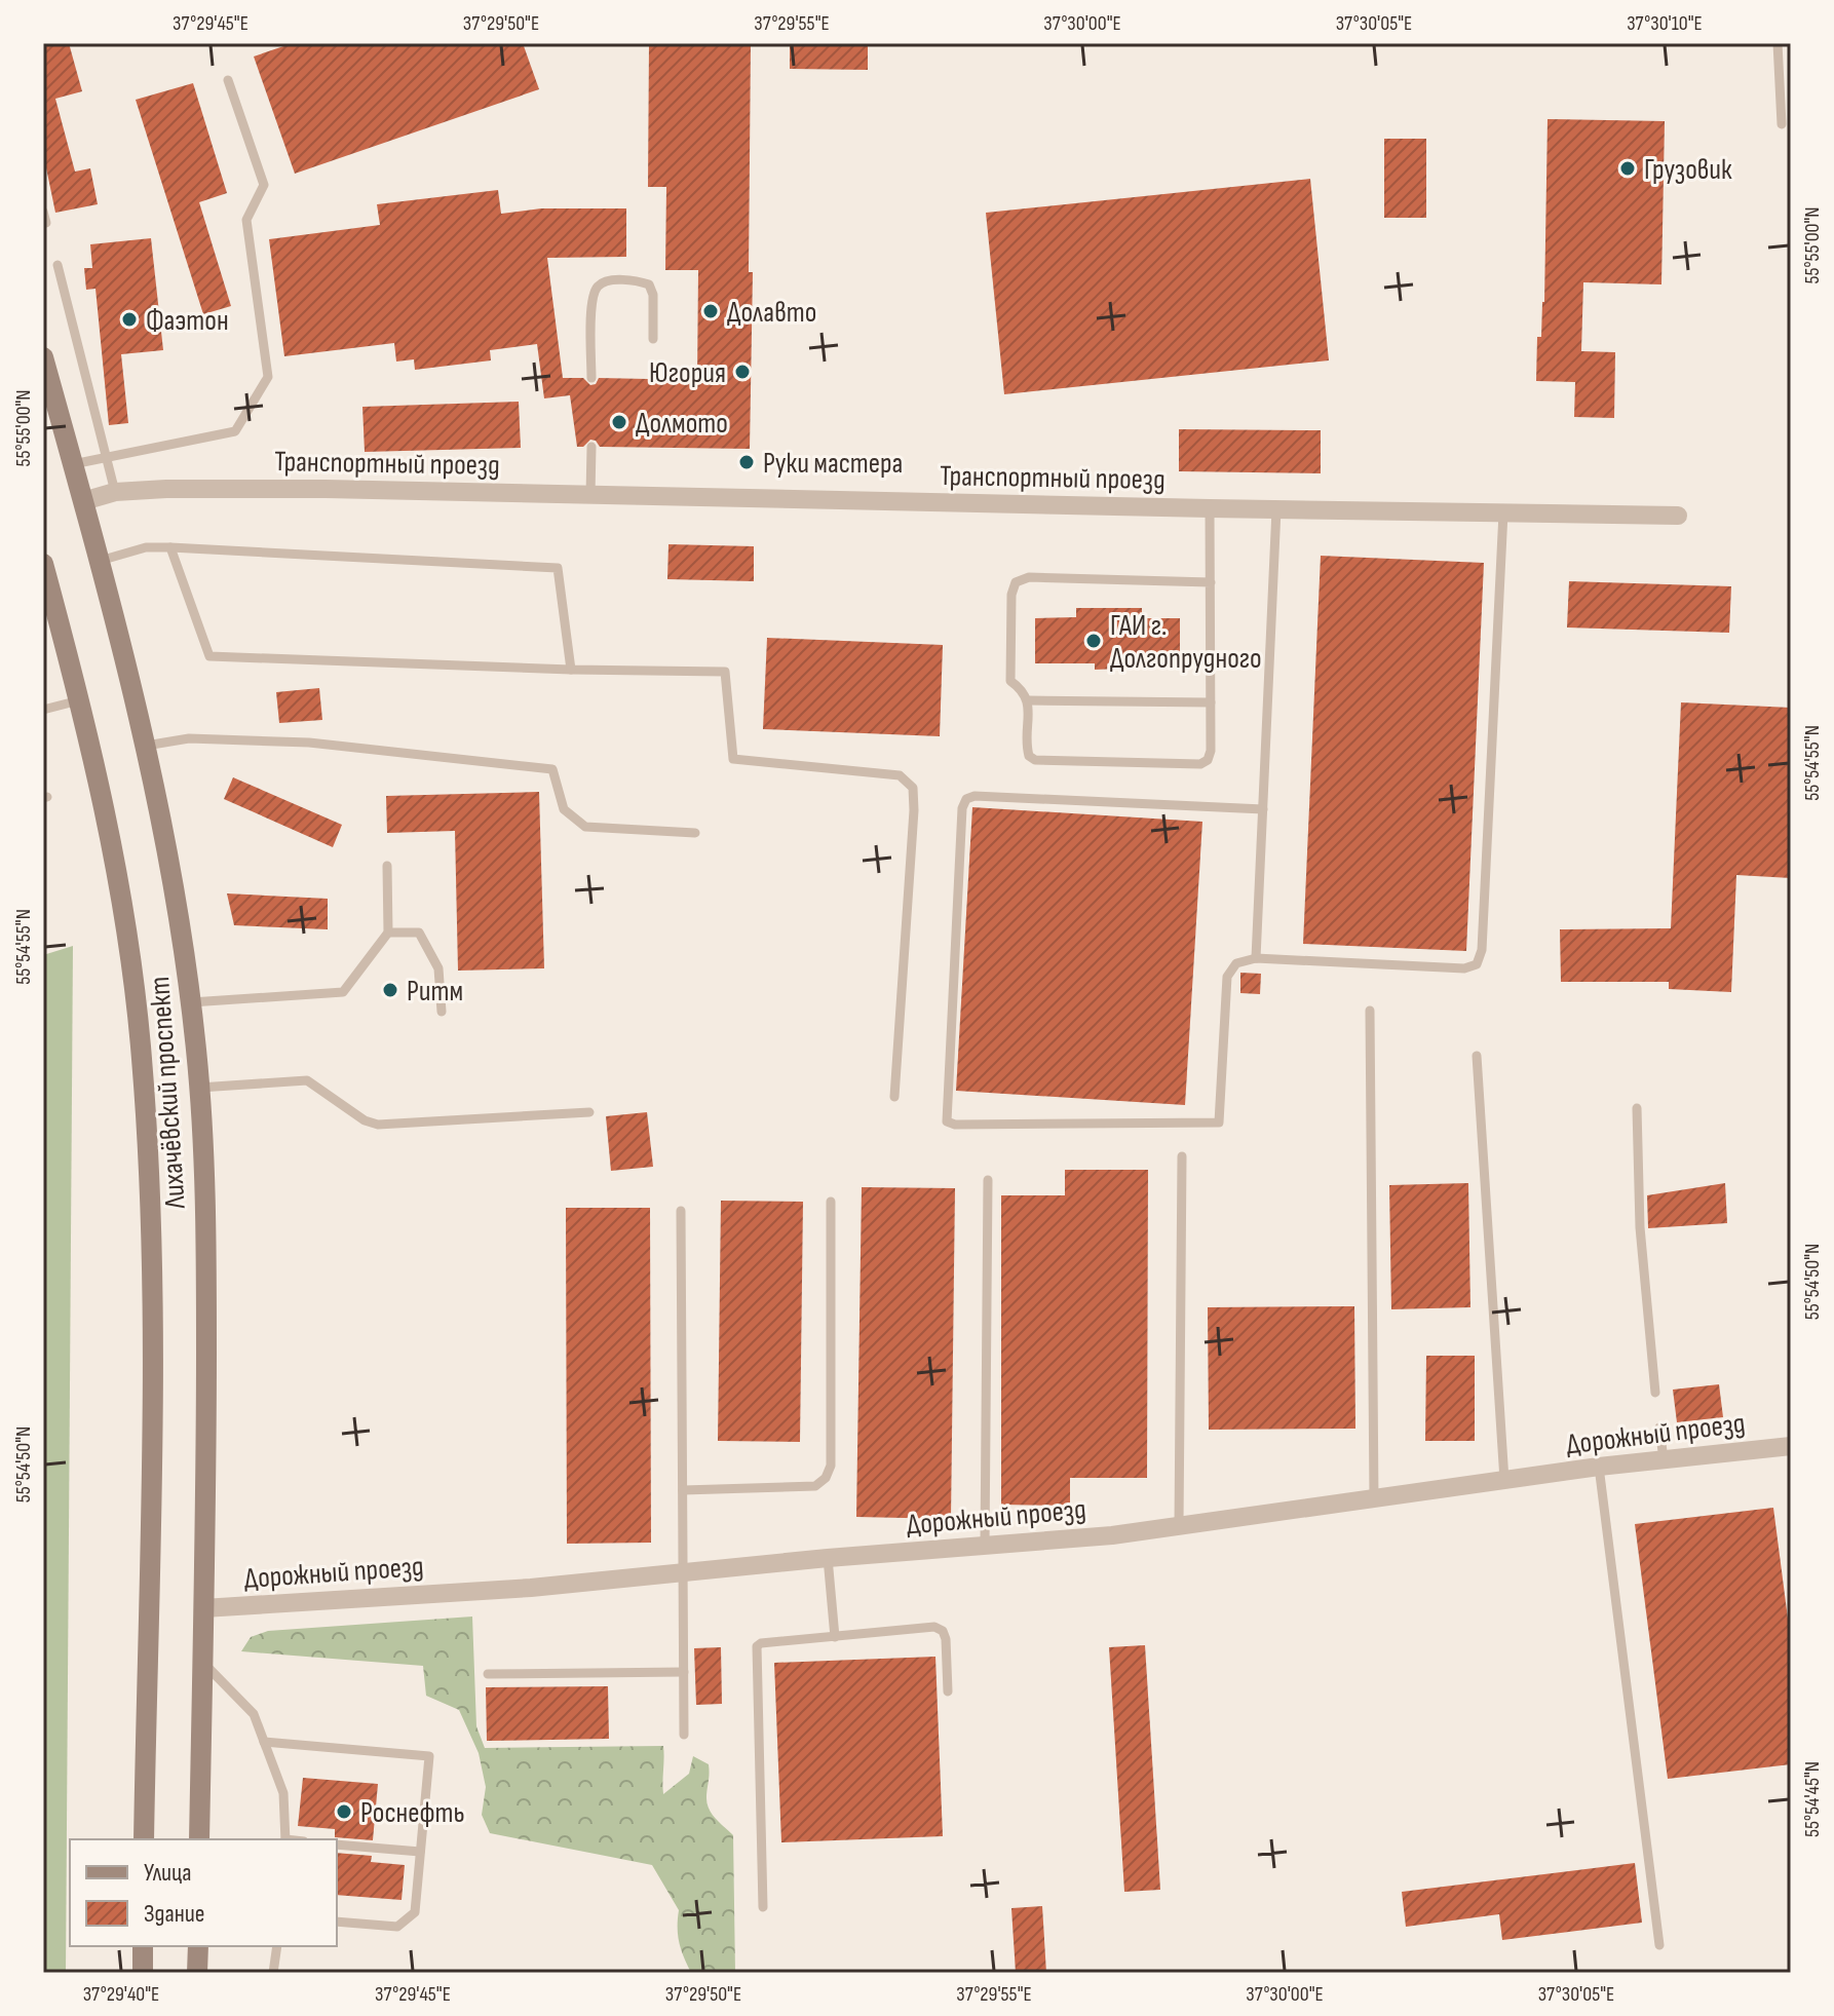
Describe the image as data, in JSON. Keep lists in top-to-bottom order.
{
  "streets": {
    "main road": ["Лихачёвский проспект"],
    "street": ["Транспортный проезд", "Дорожный проезд"]
  },
  "crossings": [
    ["Транспортный проезд", "Лихачёвский проспект"],
    ["Лихачёвский проспект", "Дорожный проезд"]
  ],
  "places": [
    "Грузовик",
    "Долавто",
    "Фаэтон",
    "Югория",
    "Долмото",
    "Руки мастера",
    "ГАИ г. Долгопрудного",
    "Ритм",
    "Роснефть"
  ],
  "legend": ["Улица", "Здание"],
  "coordinates": [
    "37°29'45\"E",
    "37°29'50\"E",
    "37°29'55\"E",
    "37°30'00\"E",
    "37°30'05\"E",
    "37°30'10\"E",
    "55°55'00\"N",
    "55°54'55\"N",
    "55°54'50\"N",
    "55°54'45\"N",
    "37°29'40\"E"
  ]
}
